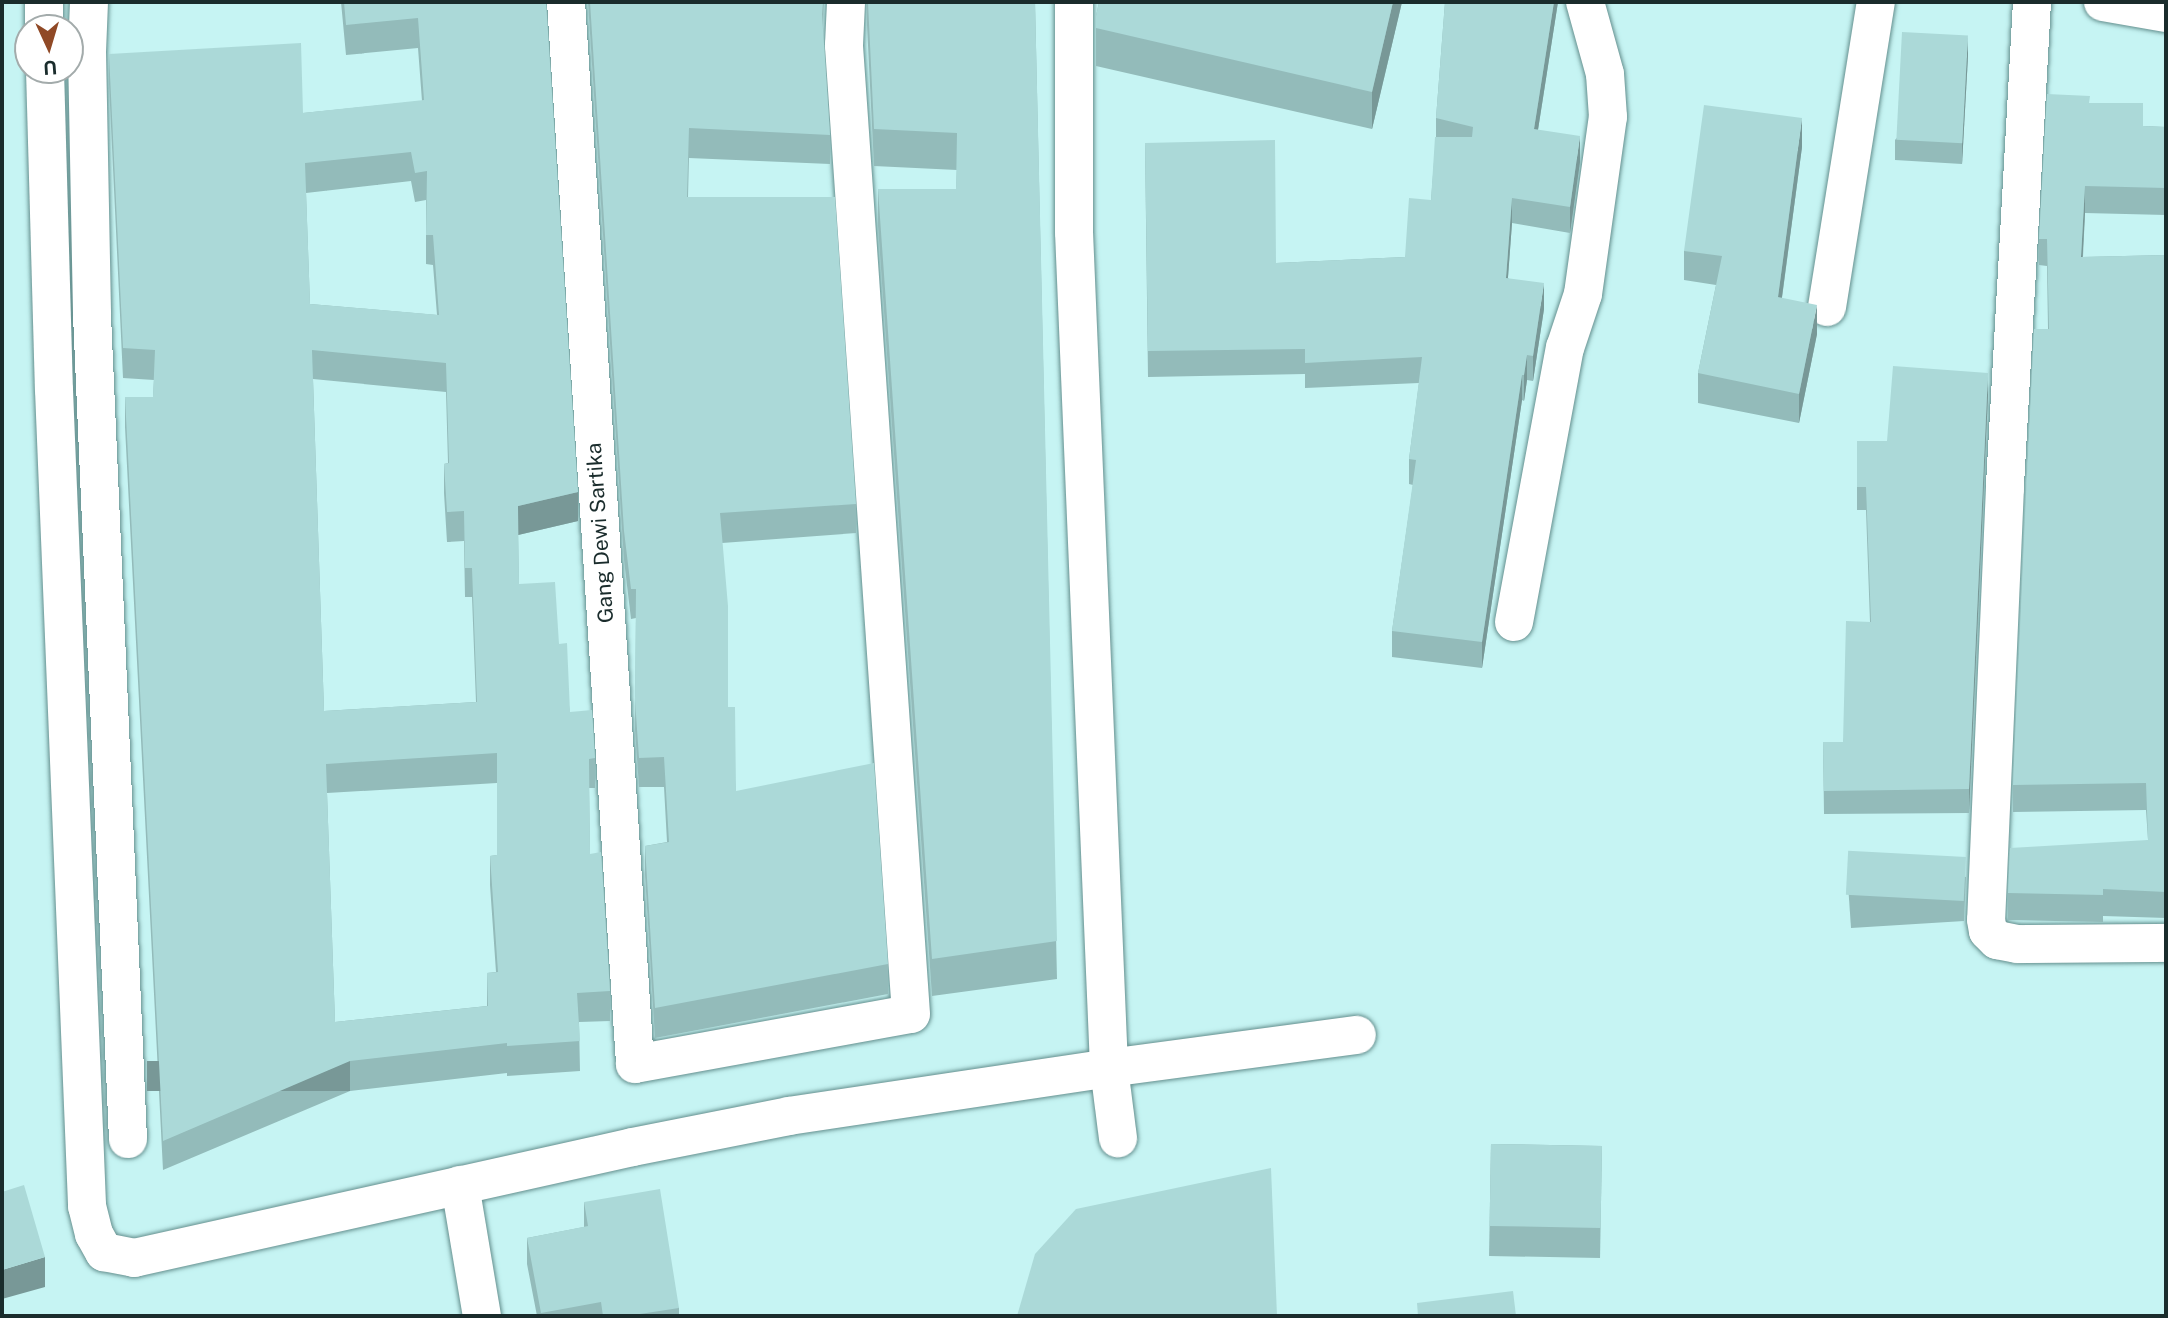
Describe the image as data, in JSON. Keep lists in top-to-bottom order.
{
  "streets": {
    "street": ["Gang Dewi Sartika"]
  },
  "north": "bottom"
}
